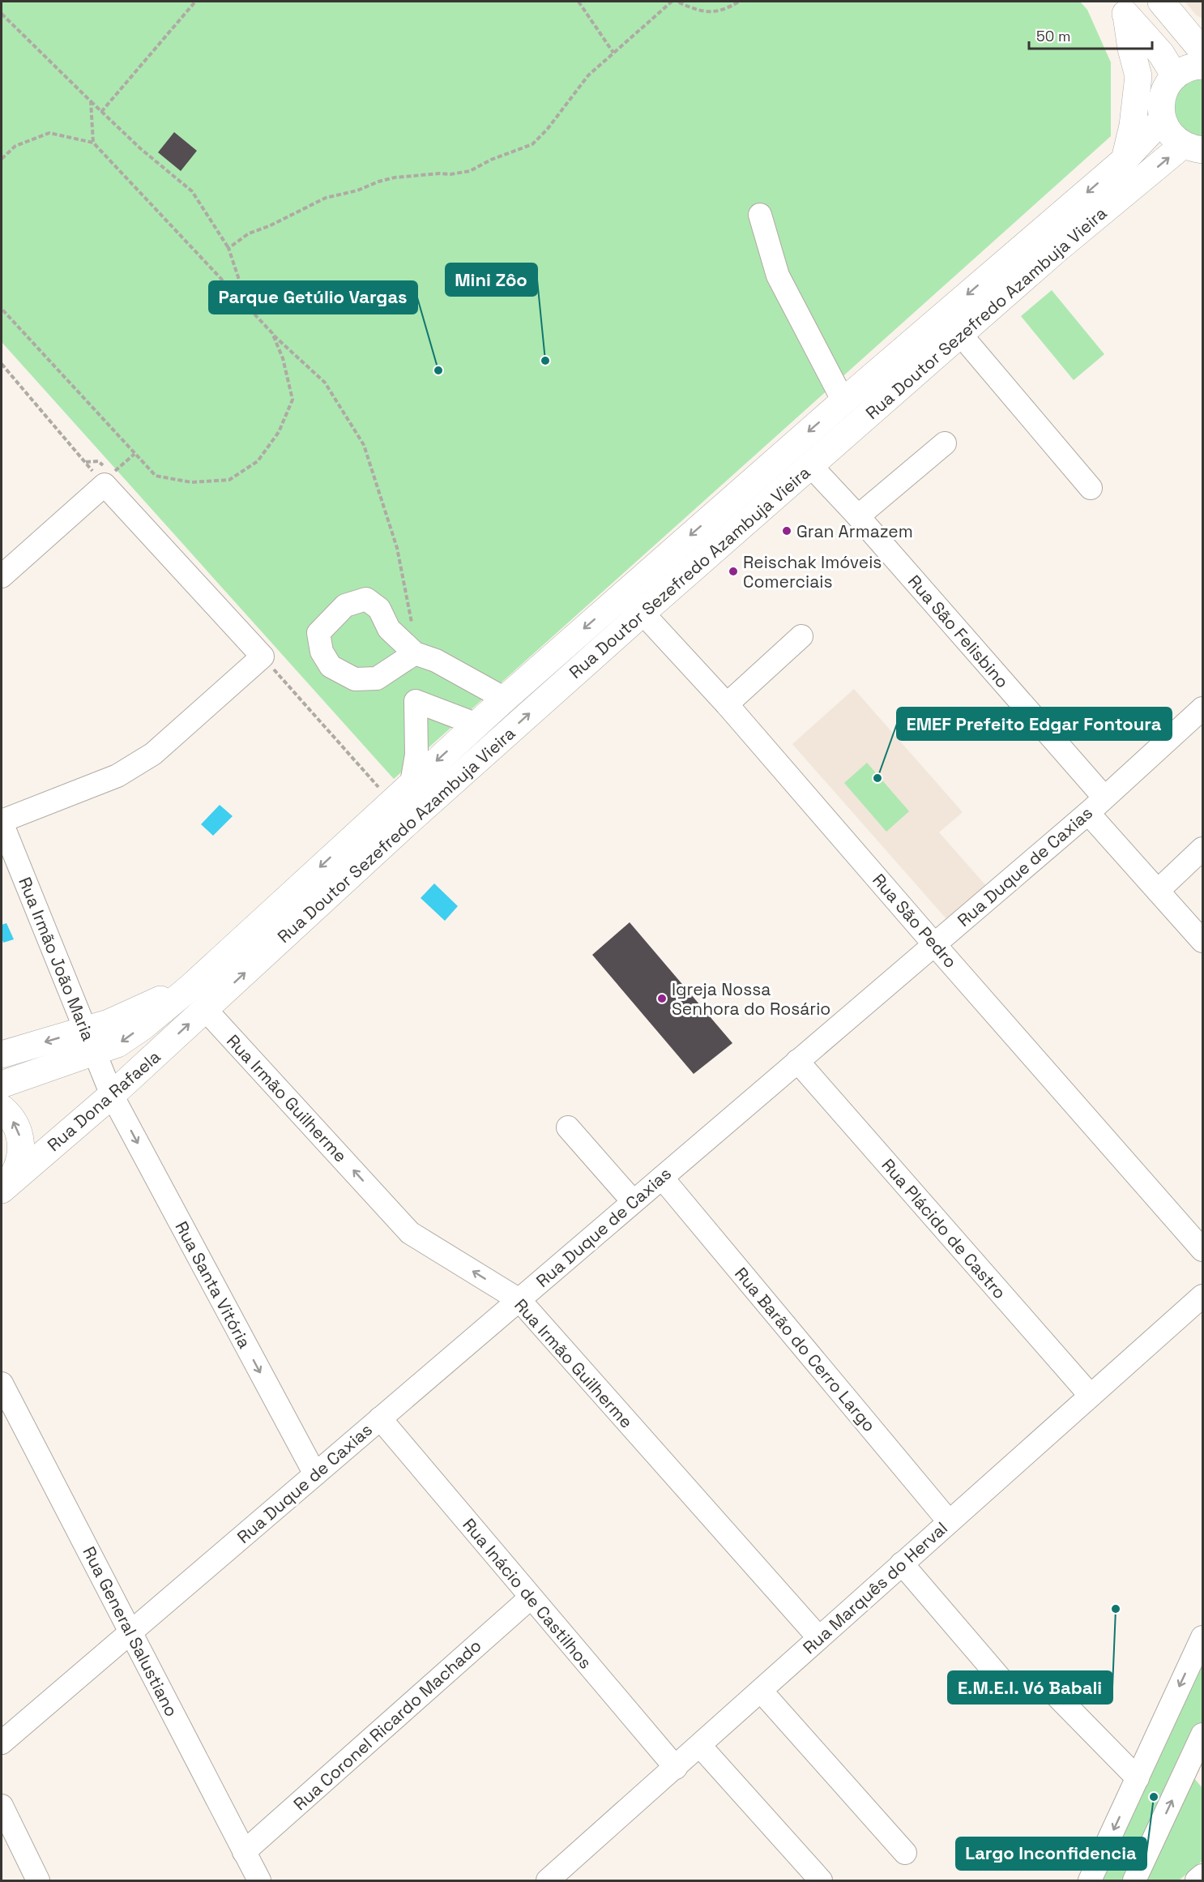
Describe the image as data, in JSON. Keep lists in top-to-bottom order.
{
  "streets": {
    "main road": ["Rua Doutor Sezefredo Azambuja Vieira", "Rua Dona Rafaela"],
    "street": [
      "Rua São Felisbino",
      "Rua Duque de Caxias",
      "Rua São Pedro",
      "Rua Irmão João Maria",
      "Rua Irmão Guilherme",
      "Rua Plácido de Castro",
      "Rua Santa Vitória",
      "Rua Barão do Cerro Largo",
      "Rua Marquês do Herval",
      "Rua Inácio de Castilhos",
      "Rua General Salustiano",
      "Rua Coronel Ricardo Machado"
    ]
  },
  "crossings": [
    ["Rua Doutor Sezefredo Azambuja Vieira", "Rua São Felisbino"],
    ["Rua Doutor Sezefredo Azambuja Vieira", "Rua São Pedro"],
    ["Rua Doutor Sezefredo Azambuja Vieira", "Rua Irmão João Maria"],
    ["Rua Doutor Sezefredo Azambuja Vieira", "Rua Irmão Guilherme"],
    ["Rua Doutor Sezefredo Azambuja Vieira", "Rua Dona Rafaela"],
    ["Rua São Felisbino", "Rua Duque de Caxias"],
    ["Rua Duque de Caxias", "Rua São Pedro"],
    ["Rua Duque de Caxias", "Rua Irmão Guilherme"],
    ["Rua Duque de Caxias", "Rua Plácido de Castro"],
    ["Rua Duque de Caxias", "Rua Santa Vitória"],
    ["Rua Duque de Caxias", "Rua Barão do Cerro Largo"],
    ["Rua Duque de Caxias", "Rua Inácio de Castilhos"],
    ["Rua Duque de Caxias", "Rua General Salustiano"],
    ["Rua Irmão João Maria", "Rua Dona Rafaela"],
    ["Rua Irmão João Maria", "Rua Santa Vitória"],
    ["Rua Irmão Guilherme", "Rua Dona Rafaela"],
    ["Rua Irmão Guilherme", "Rua Marquês do Herval"],
    ["Rua Dona Rafaela", "Rua Santa Vitória"],
    ["Rua Plácido de Castro", "Rua Marquês do Herval"],
    ["Rua Barão do Cerro Largo", "Rua Marquês do Herval"],
    ["Rua Marquês do Herval", "Rua Inácio de Castilhos"],
    ["Rua Inácio de Castilhos", "Rua Coronel Ricardo Machado"],
    ["Rua General Salustiano", "Rua Coronel Ricardo Machado"]
  ],
  "one_way": ["Rua Irmão Guilherme", "Rua Dona Rafaela", "Rua Santa Vitória"],
  "places": [
    "Mini Zôo",
    "Parque Getúlio Vargas",
    "Gran Armazem",
    "Reischak Imóveis Comerciais",
    "EMEF Prefeito Edgar Fontoura",
    "Igreja Nossa Senhora do Rosário",
    "E.M.E.I. Vó Babali",
    "Largo Inconfidencia"
  ],
  "scale_bar": "50 m"
}
